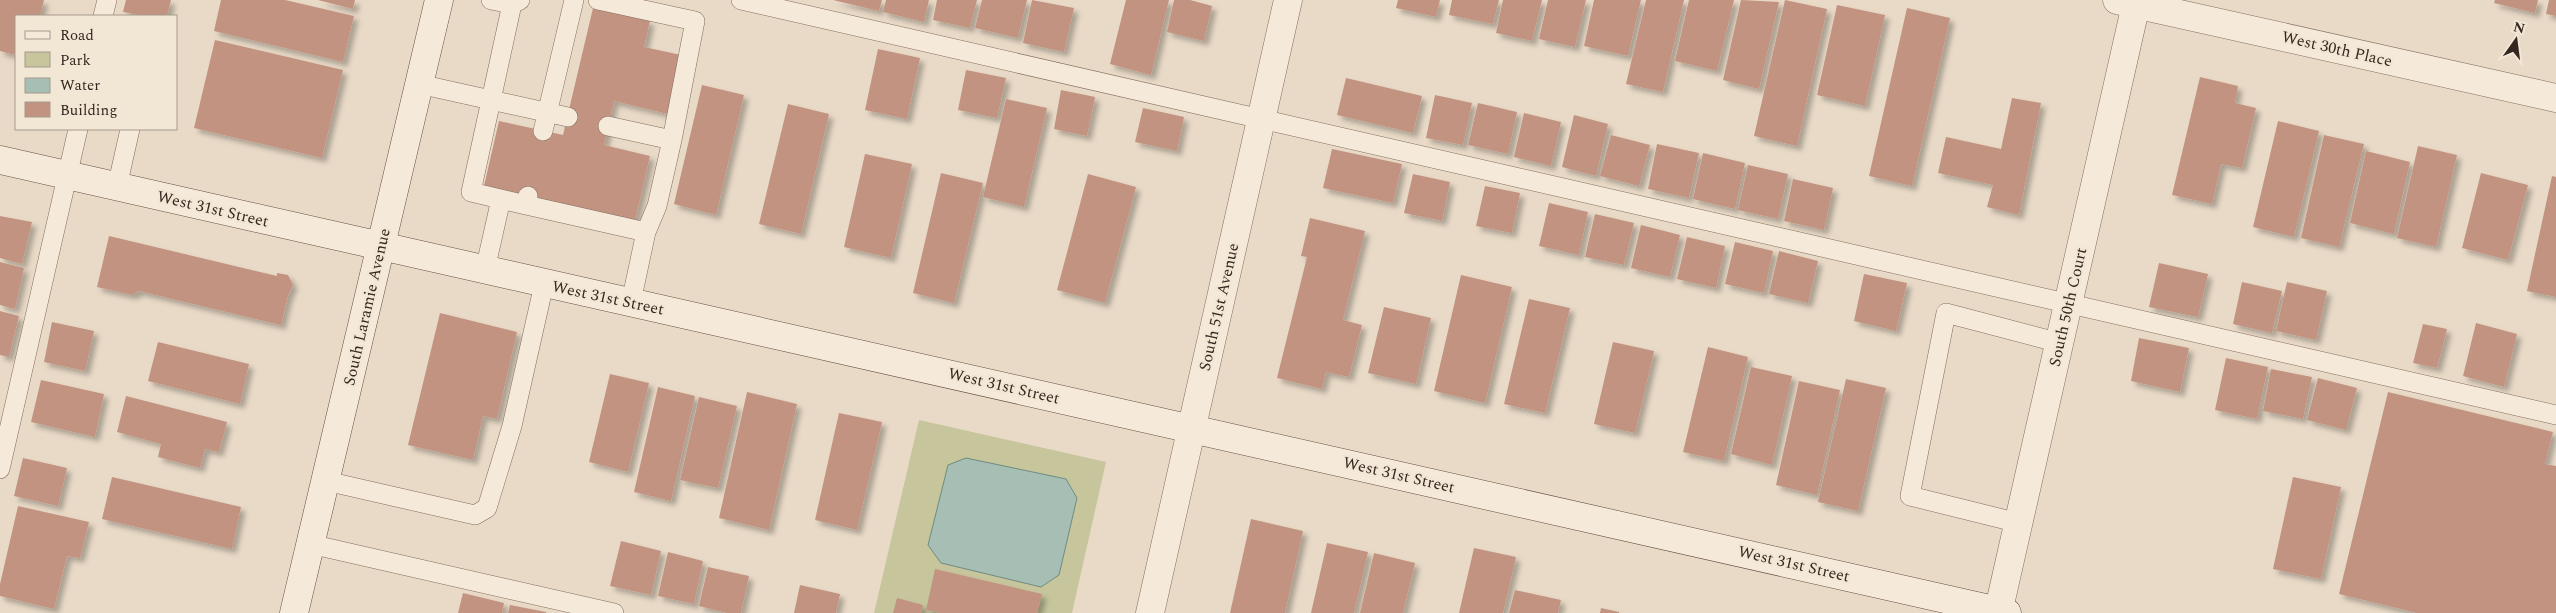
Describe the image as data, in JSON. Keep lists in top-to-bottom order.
{
  "streets": {
    "main road": [
      "West 30th Place",
      "West 31st Street",
      "South Laramie Avenue",
      "South 51st Avenue",
      "South 50th Court"
    ]
  },
  "crossings": [
    ["West 30th Place", "South 50th Court"],
    ["West 31st Street", "South Laramie Avenue"],
    ["West 31st Street", "South 51st Avenue"],
    ["West 31st Street", "South 50th Court"]
  ],
  "legend": [
    "Road",
    "Park",
    "Water",
    "Building"
  ],
  "north": "top"
}
